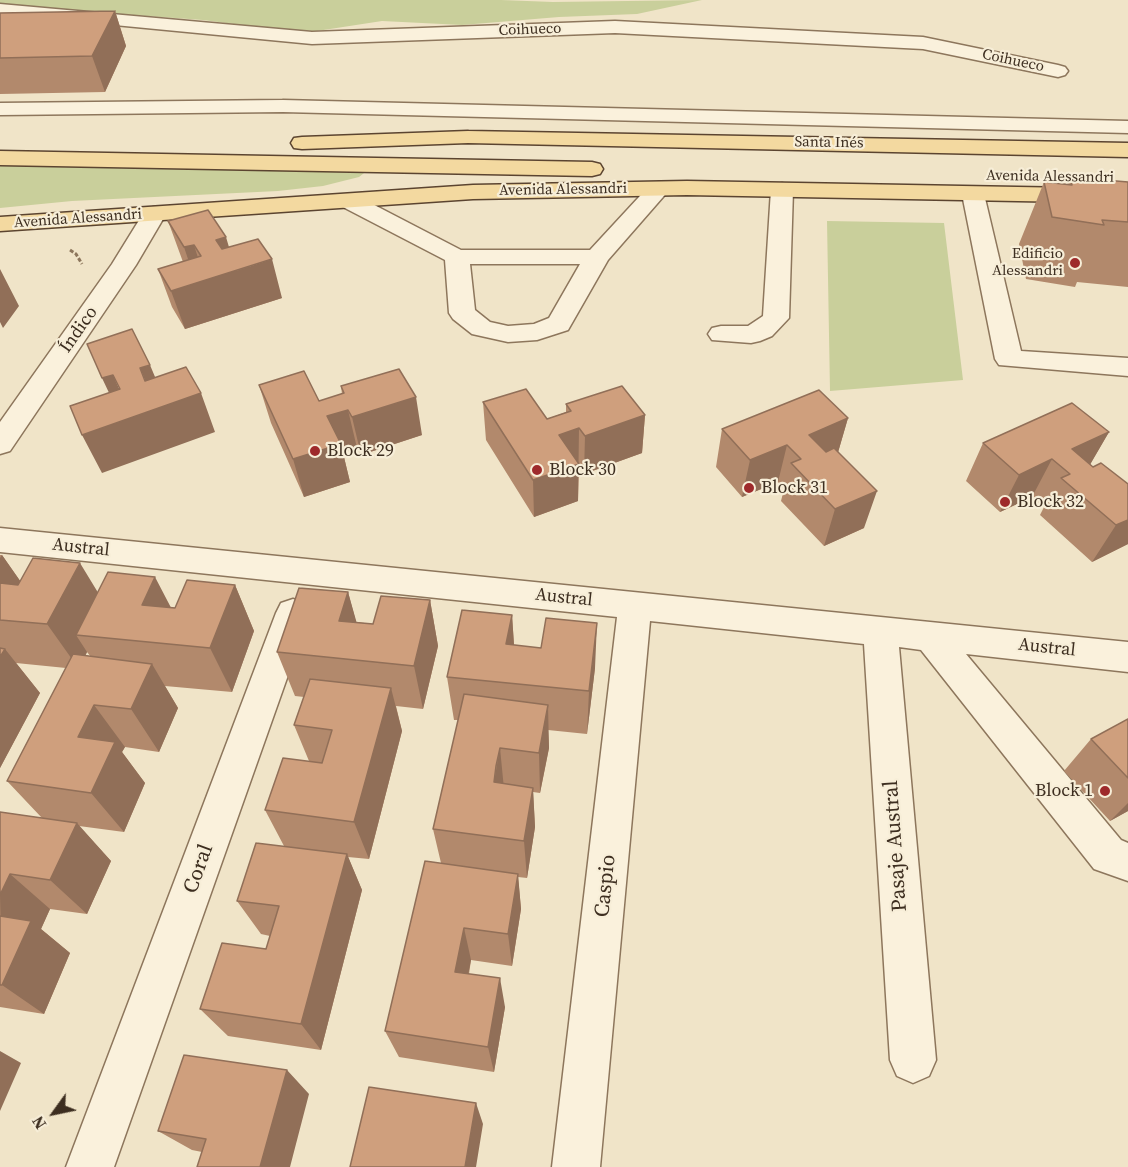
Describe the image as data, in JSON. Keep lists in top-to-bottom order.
{
  "streets": {
    "main road": ["Santa Inés", "Avenida Alessandri"],
    "street": [
      "Coihueco",
      "Índico",
      "Austral",
      "Pasaje Austral",
      "Coral",
      "Caspio"
    ]
  },
  "crossings": [
    ["Avenida Alessandri", "Índico"],
    ["Austral", "Pasaje Austral"],
    ["Austral", "Coral"],
    ["Austral", "Caspio"]
  ],
  "places": [
    "Edificio Alessandri",
    "Block 29",
    "Block 30",
    "Block 31",
    "Block 32",
    "Block 1"
  ],
  "north": "bottom left"
}
